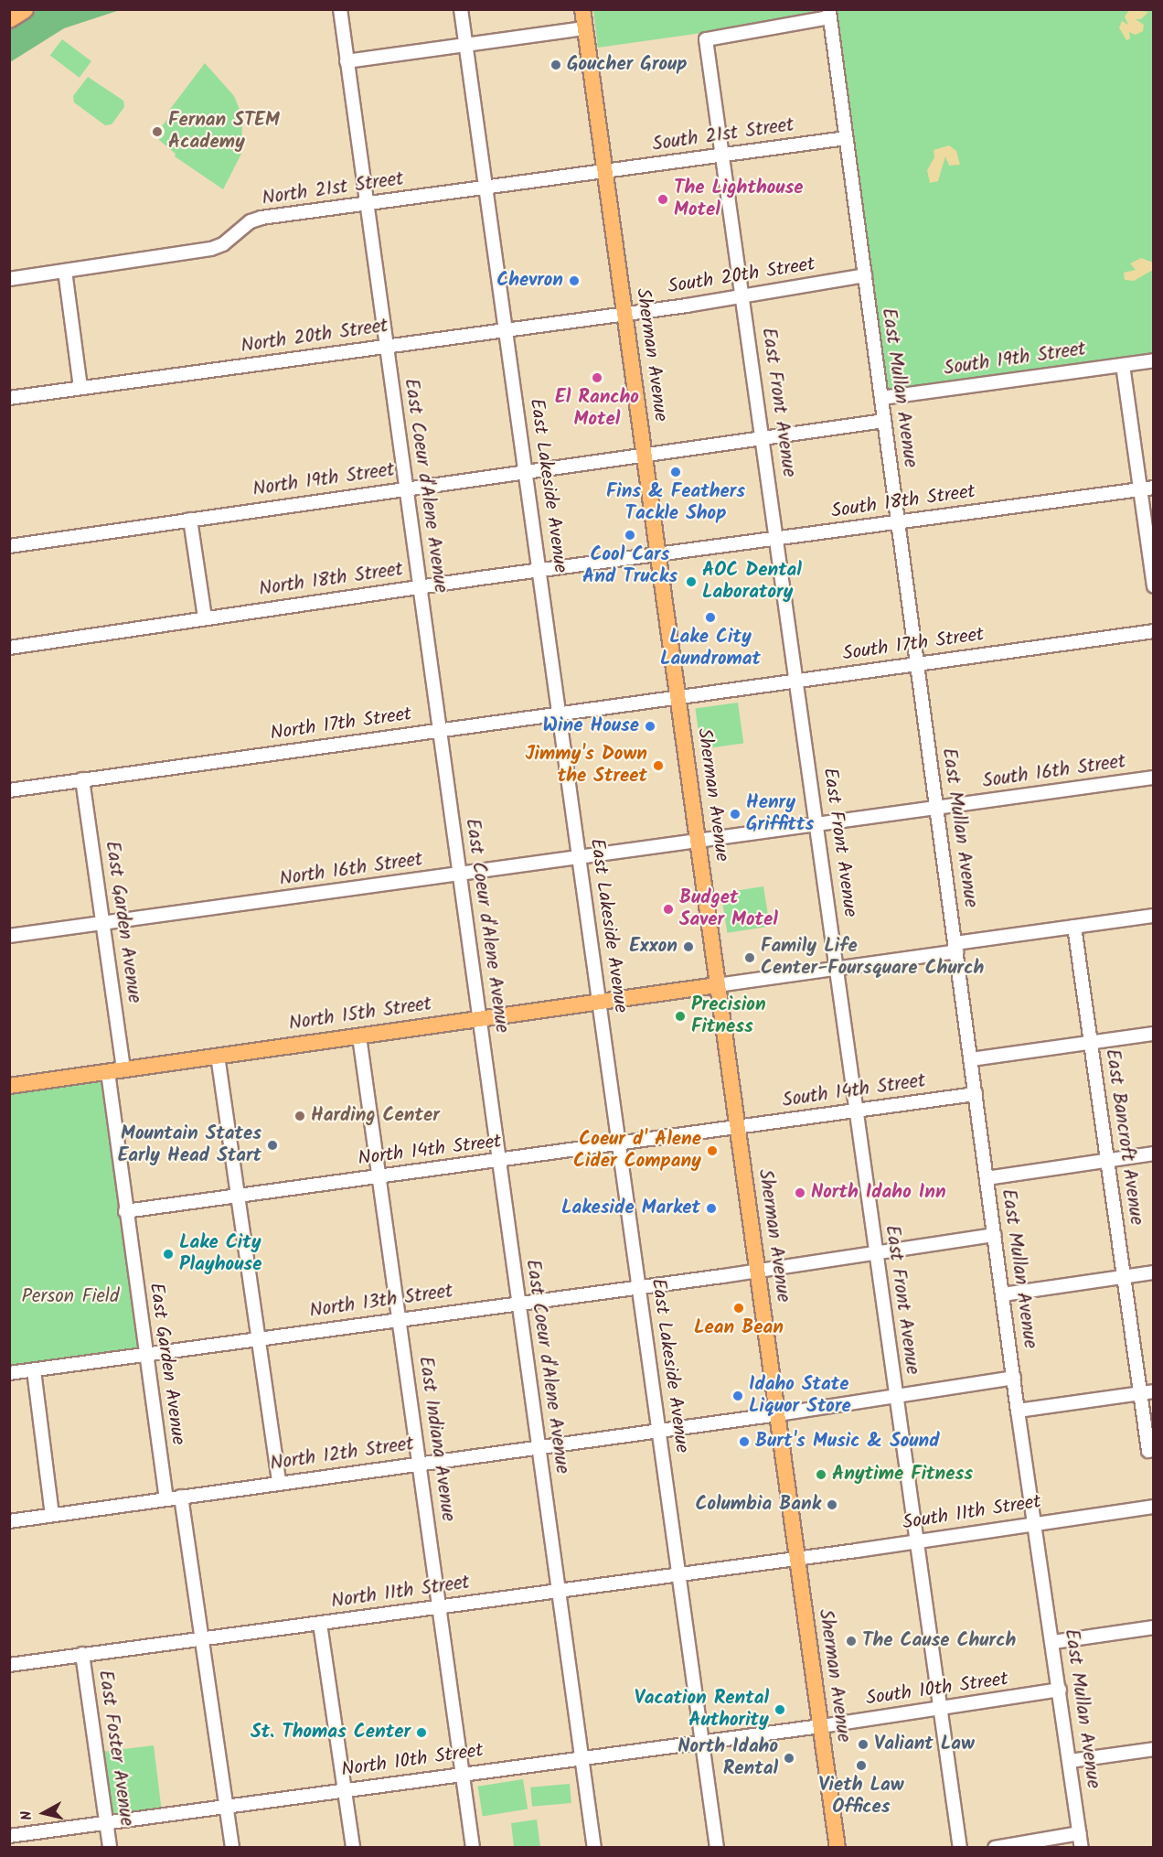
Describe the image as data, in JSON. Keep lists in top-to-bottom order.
{
  "streets": {
    "main road": ["Sherman Avenue", "North 15th Street"],
    "street": [
      "South 21st Street",
      "North 21st Street",
      "South 20th Street",
      "North 20th Street",
      "South 19th Street",
      "East Mullan Avenue",
      "East Front Avenue",
      "North 19th Street",
      "East Coeur d'Alene Avenue",
      "East Lakeside Avenue",
      "South 18th Street",
      "North 18th Street",
      "South 17th Street",
      "North 17th Street",
      "South 16th Street",
      "North 16th Street",
      "East Garden Avenue",
      "South 14th Street",
      "East Bancroft Avenue",
      "North 14th Street",
      "North 13th Street",
      "East Indiana Avenue",
      "North 12th Street",
      "South 11th Street",
      "North 11th Street",
      "South 10th Street",
      "East Foster Avenue",
      "North 10th Street"
    ]
  },
  "crossings": [
    ["South 21st Street", "North 21st Street"],
    ["South 21st Street", "Sherman Avenue"],
    ["South 21st Street", "East Mullan Avenue"],
    ["South 21st Street", "East Front Avenue"],
    ["North 21st Street", "Sherman Avenue"],
    ["North 21st Street", "East Coeur d'Alene Avenue"],
    ["North 21st Street", "East Lakeside Avenue"],
    ["South 20th Street", "North 20th Street"],
    ["South 20th Street", "Sherman Avenue"],
    ["South 20th Street", "East Mullan Avenue"],
    ["South 20th Street", "East Front Avenue"],
    ["North 20th Street", "Sherman Avenue"],
    ["North 20th Street", "East Coeur d'Alene Avenue"],
    ["North 20th Street", "East Lakeside Avenue"],
    ["Sherman Avenue", "North 19th Street"],
    ["Sherman Avenue", "South 18th Street"],
    ["Sherman Avenue", "North 18th Street"],
    ["Sherman Avenue", "South 17th Street"],
    ["Sherman Avenue", "North 17th Street"],
    ["Sherman Avenue", "South 16th Street"],
    ["Sherman Avenue", "North 16th Street"],
    ["Sherman Avenue", "North 15th Street"],
    ["Sherman Avenue", "South 14th Street"],
    ["Sherman Avenue", "North 14th Street"],
    ["Sherman Avenue", "North 13th Street"],
    ["Sherman Avenue", "North 12th Street"],
    ["Sherman Avenue", "South 11th Street"],
    ["Sherman Avenue", "North 11th Street"],
    ["Sherman Avenue", "South 10th Street"],
    ["Sherman Avenue", "North 10th Street"],
    ["South 19th Street", "East Mullan Avenue"],
    ["East Mullan Avenue", "East Front Avenue"],
    ["East Mullan Avenue", "South 18th Street"],
    ["East Mullan Avenue", "South 17th Street"],
    ["East Mullan Avenue", "South 16th Street"],
    ["East Mullan Avenue", "South 14th Street"],
    ["East Mullan Avenue", "North 13th Street"],
    ["East Mullan Avenue", "North 12th Street"],
    ["East Mullan Avenue", "South 11th Street"],
    ["East Mullan Avenue", "South 10th Street"],
    ["East Front Avenue", "South 18th Street"],
    ["East Front Avenue", "South 17th Street"],
    ["East Front Avenue", "South 16th Street"],
    ["East Front Avenue", "South 14th Street"],
    ["East Front Avenue", "North 13th Street"],
    ["East Front Avenue", "North 12th Street"],
    ["East Front Avenue", "South 11th Street"],
    ["East Front Avenue", "South 10th Street"],
    ["North 19th Street", "East Coeur d'Alene Avenue"],
    ["North 19th Street", "East Lakeside Avenue"],
    ["East Coeur d'Alene Avenue", "North 18th Street"],
    ["East Coeur d'Alene Avenue", "North 17th Street"],
    ["East Coeur d'Alene Avenue", "North 16th Street"],
    ["East Coeur d'Alene Avenue", "North 15th Street"],
    ["East Coeur d'Alene Avenue", "North 14th Street"],
    ["East Coeur d'Alene Avenue", "North 13th Street"],
    ["East Coeur d'Alene Avenue", "North 12th Street"],
    ["East Coeur d'Alene Avenue", "North 11th Street"],
    ["East Coeur d'Alene Avenue", "North 10th Street"],
    ["East Lakeside Avenue", "North 18th Street"],
    ["East Lakeside Avenue", "North 17th Street"],
    ["East Lakeside Avenue", "North 16th Street"],
    ["East Lakeside Avenue", "North 15th Street"],
    ["East Lakeside Avenue", "North 14th Street"],
    ["East Lakeside Avenue", "North 13th Street"],
    ["East Lakeside Avenue", "North 12th Street"],
    ["East Lakeside Avenue", "North 11th Street"],
    ["East Lakeside Avenue", "North 10th Street"],
    ["South 18th Street", "North 18th Street"],
    ["South 17th Street", "North 17th Street"],
    ["North 17th Street", "East Garden Avenue"],
    ["South 16th Street", "North 16th Street"],
    ["North 16th Street", "East Garden Avenue"],
    ["East Garden Avenue", "North 15th Street"],
    ["East Garden Avenue", "North 14th Street"],
    ["East Garden Avenue", "North 13th Street"],
    ["East Garden Avenue", "North 12th Street"],
    ["North 15th Street", "East Indiana Avenue"],
    ["South 14th Street", "North 14th Street"],
    ["North 14th Street", "East Indiana Avenue"],
    ["North 13th Street", "East Indiana Avenue"],
    ["East Indiana Avenue", "North 12th Street"],
    ["East Indiana Avenue", "North 11th Street"],
    ["East Indiana Avenue", "North 10th Street"],
    ["South 11th Street", "North 11th Street"],
    ["North 11th Street", "East Foster Avenue"],
    ["South 10th Street", "North 10th Street"],
    ["East Foster Avenue", "North 10th Street"]
  ],
  "parks": ["Person Field"],
  "places": [
    "Goucher Group",
    "Fernan STEM Academy",
    "The Lighthouse Motel",
    "Chevron",
    "El Rancho Motel",
    "Fins & Feathers Tackle Shop",
    "Cool Cars And Trucks",
    "AOC Dental Laboratory",
    "Lake City Laundromat",
    "Wine House",
    "Jimmy's Down the Street",
    "Henry Griffitts",
    "Budget Saver Motel",
    "Exxon",
    "Family Life Center-Foursquare Church",
    "Precision Fitness",
    "Harding Center",
    "Mountain States Early Head Start",
    "Coeur d' Alene Cider Company",
    "North Idaho Inn",
    "Lakeside Market",
    "Lake City Playhouse",
    "Lean Bean",
    "Idaho State Liquor Store",
    "Burt's Music & Sound",
    "Anytime Fitness",
    "Columbia Bank",
    "The Cause Church",
    "Vacation Rental Authority",
    "St. Thomas Center",
    "Valiant Law",
    "North Idaho Rental",
    "Vieth Law Offices"
  ],
  "north": "left"
}
